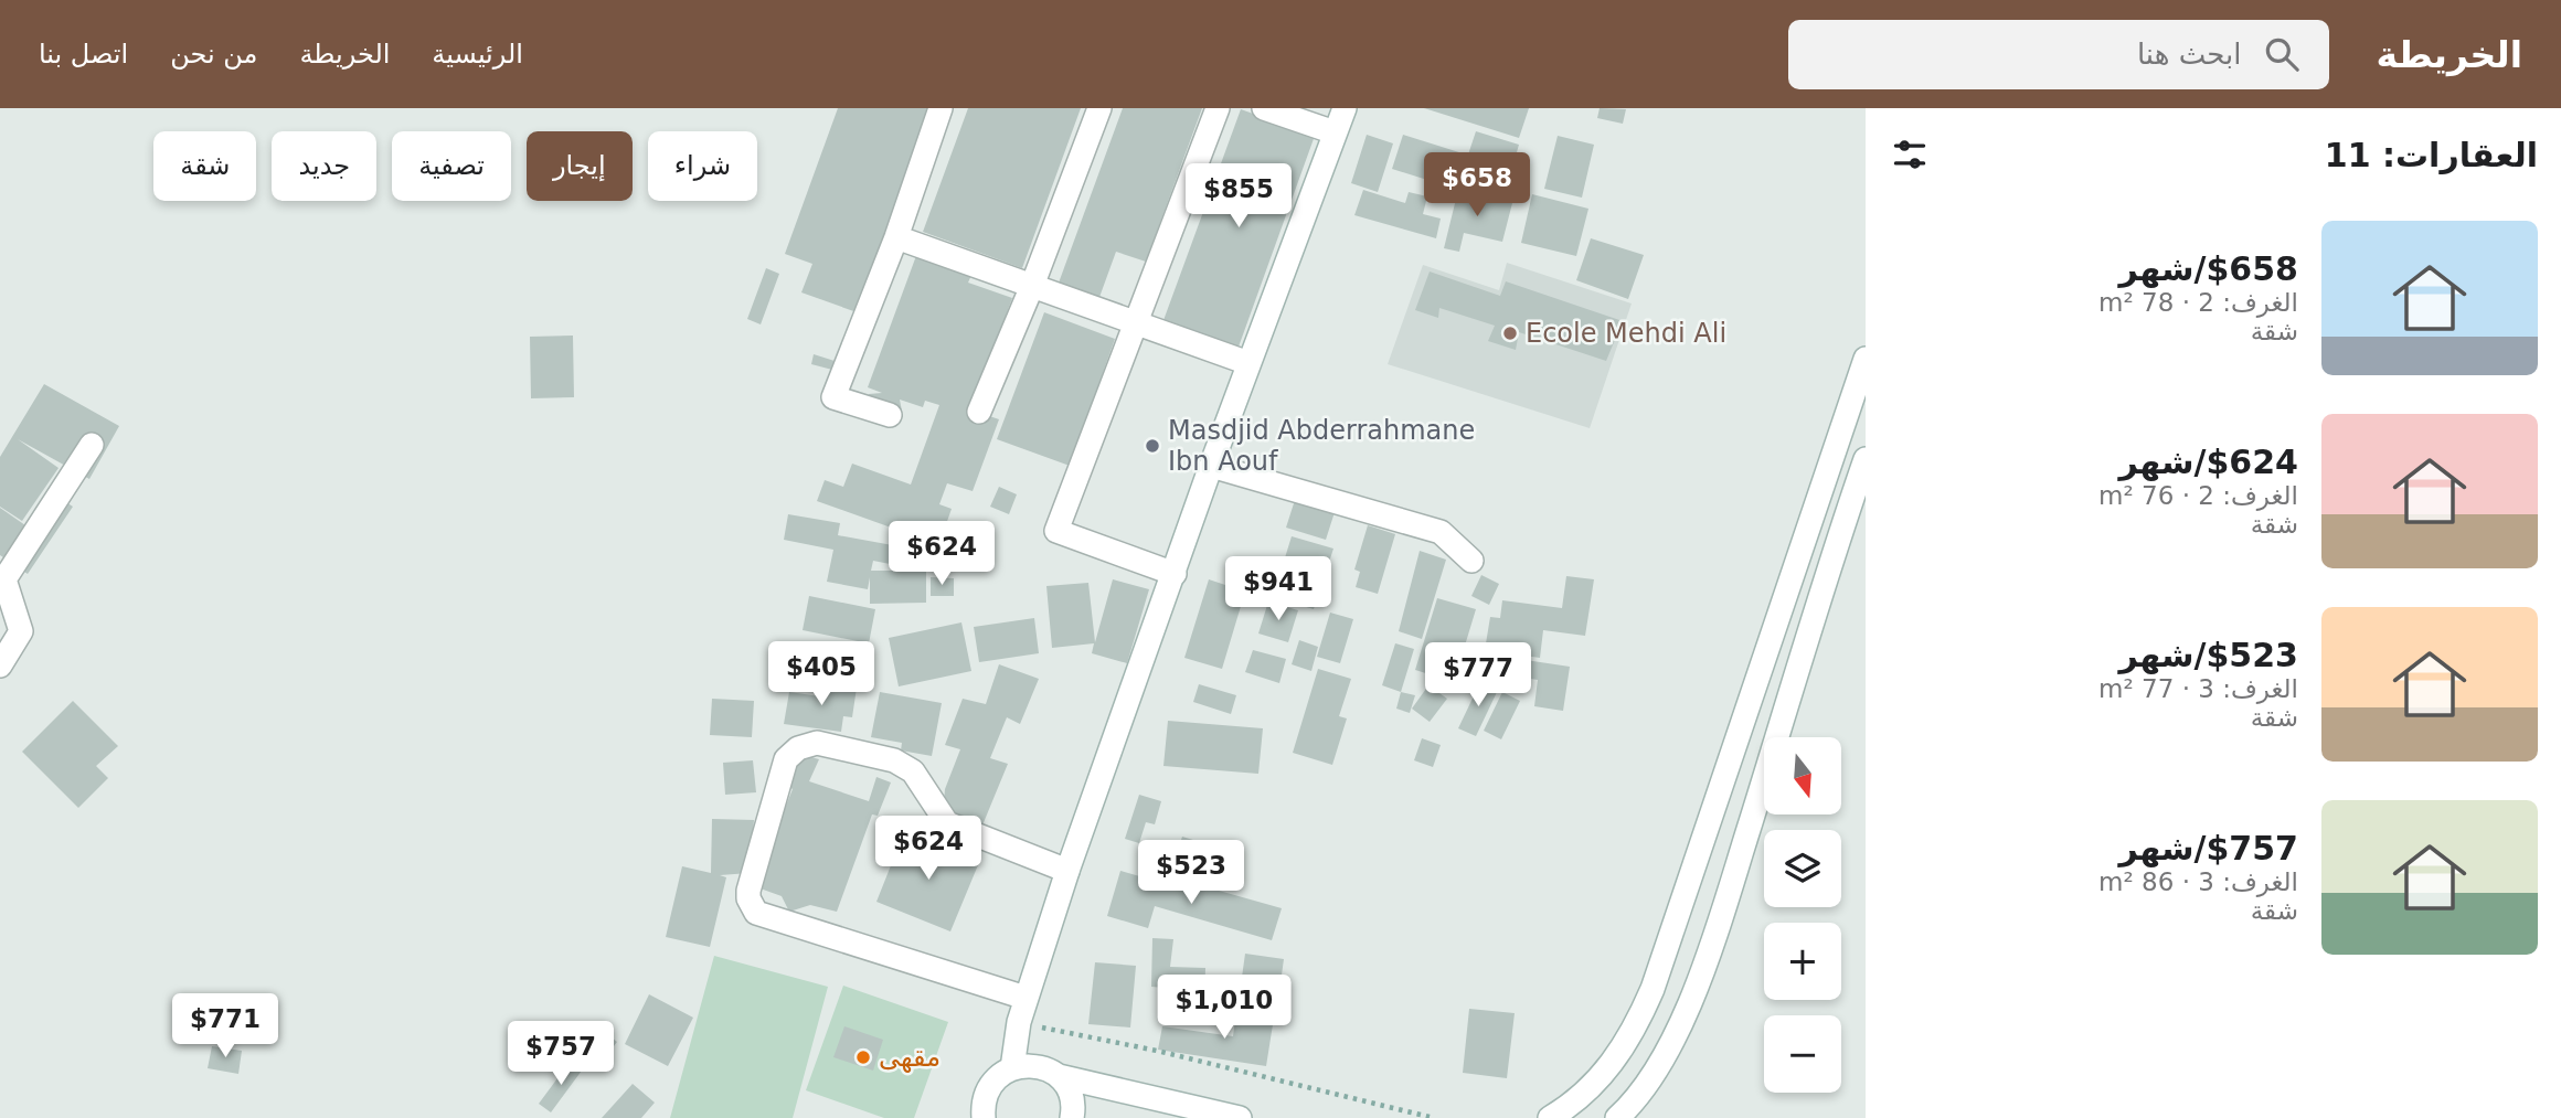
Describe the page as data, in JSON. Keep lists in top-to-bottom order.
{
  "places": ["Ecole Mehdi Ali", "Masdjid Abderrahmane Ibn Aouf", "مقهى"],
  "north": "bottom",
  "page": {
    "header": "الخريطة",
    "search": "ابحث هنا",
    "nav": [
      "الرئيسية",
      "الخريطة",
      "من نحن",
      "اتصل بنا"
    ],
    "heading": "العقارات: 11",
    "chip": [
      "شراء",
      "إيجار",
      "تصفية",
      "جديد",
      "شقة"
    ],
    "price": [
      "$658",
      "$855",
      "$624",
      "$941",
      "$405",
      "$777",
      "$624",
      "$523",
      "$1,010",
      "$771",
      "$757"
    ],
    "list": [
      {
        "name": "$658/شهر",
        "note": "الغرف: 2 · 78 m² · شقة"
      },
      {
        "name": "$624/شهر",
        "note": "الغرف: 2 · 76 m² · شقة"
      },
      {
        "name": "$523/شهر",
        "note": "الغرف: 3 · 77 m² · شقة"
      },
      {
        "name": "$757/شهر",
        "note": "الغرف: 3 · 86 m² · شقة"
      }
    ],
    "map_buttons": ["+", "−"]
  }
}
